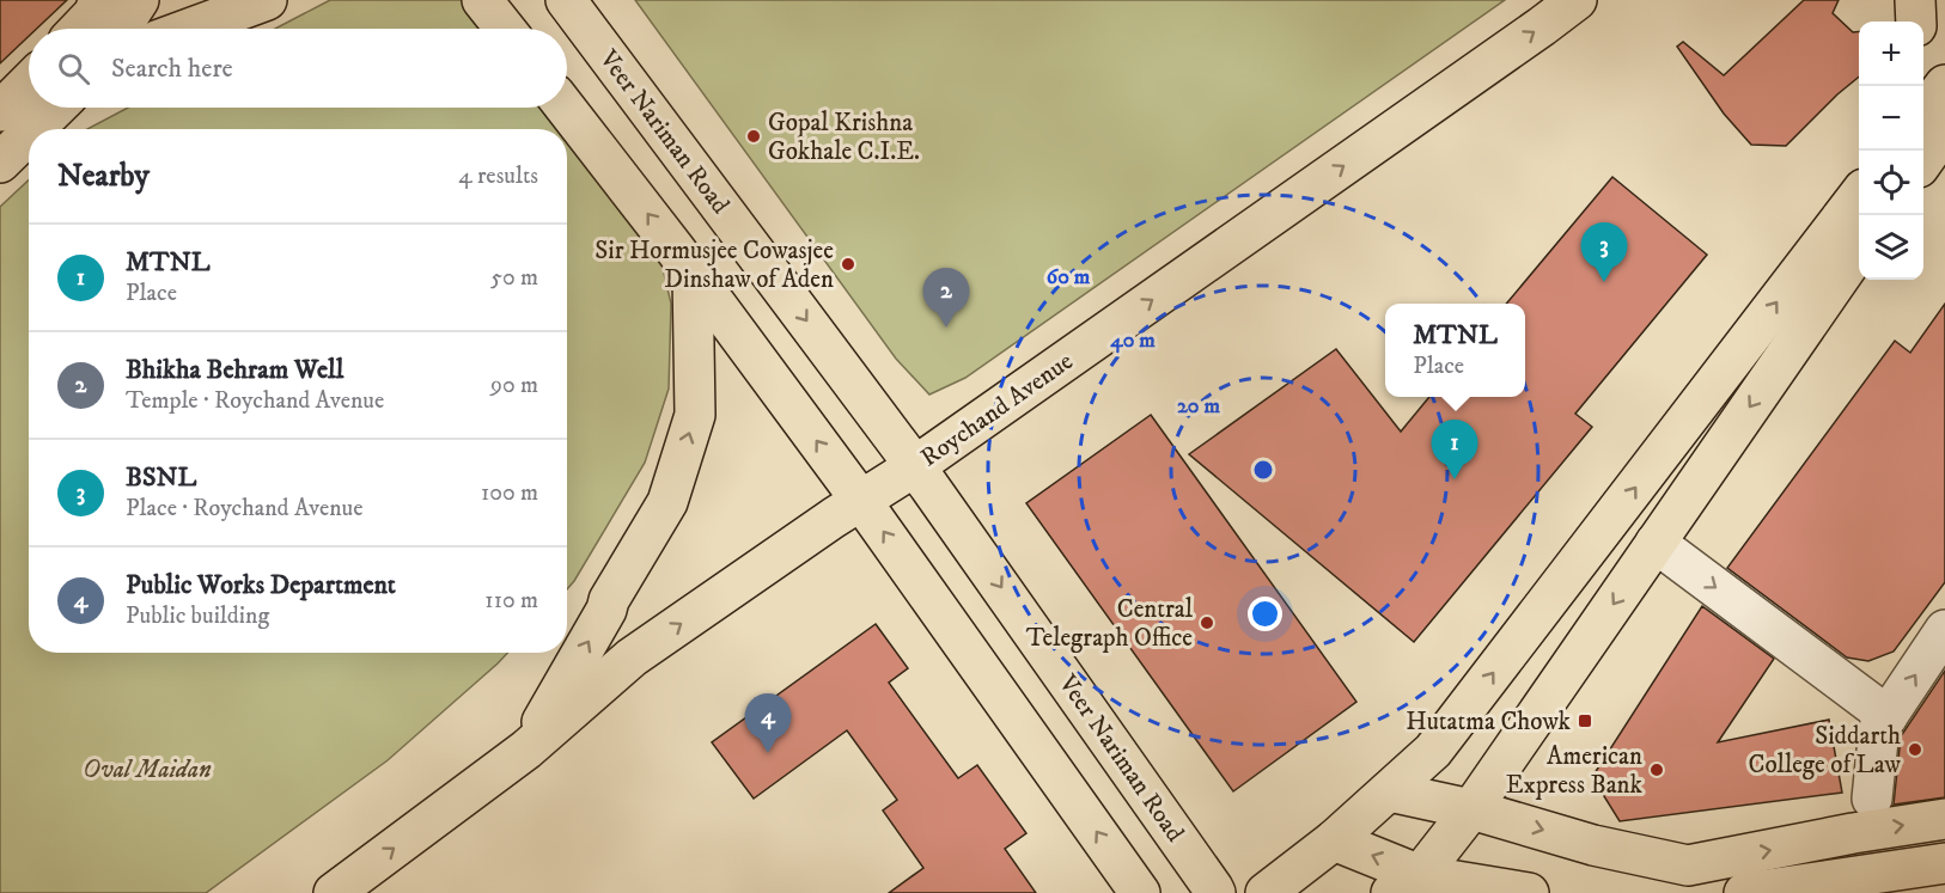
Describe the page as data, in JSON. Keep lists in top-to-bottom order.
{
  "streets": {
    "main road": ["Veer Nariman Road", "Roychand Avenue"]
  },
  "crossings": [
    ["Veer Nariman Road", "Roychand Avenue"]
  ],
  "one_way": ["Roychand Avenue"],
  "parks": ["Oval Maidan"],
  "places": {
    "other": [
      "Gopal Krishna Gokhale C.I.E.",
      "Sir Hormusjee Cowasjee Dinshaw of Aden",
      "Central Telegraph Office",
      "Siddarth College of Law",
      "American Express Bank"
    ],
    "transit": ["Hutatma Chowk"]
  },
  "page": {
    "map_buttons": ["+", "−"],
    "search": "Search here",
    "heading": ["Nearby", "4 results"],
    "pins": [
      "3",
      "2",
      "1",
      "4"
    ],
    "list": [
      {
        "mark": "1",
        "name": "MTNL",
        "note": "Place",
        "value": "50 m"
      },
      {
        "mark": "2",
        "name": "Bhikha Behram Well",
        "note": "Temple · Roychand Avenue",
        "value": "90 m"
      },
      {
        "mark": "3",
        "name": "BSNL",
        "note": "Place · Roychand Avenue",
        "value": "100 m"
      },
      {
        "mark": "4",
        "name": "Public Works Department",
        "note": "Public building",
        "value": "110 m"
      }
    ],
    "popup": ["MTNL", "Place"]
  },
  "rings": ["60 m", "40 m", "20 m"]
}
